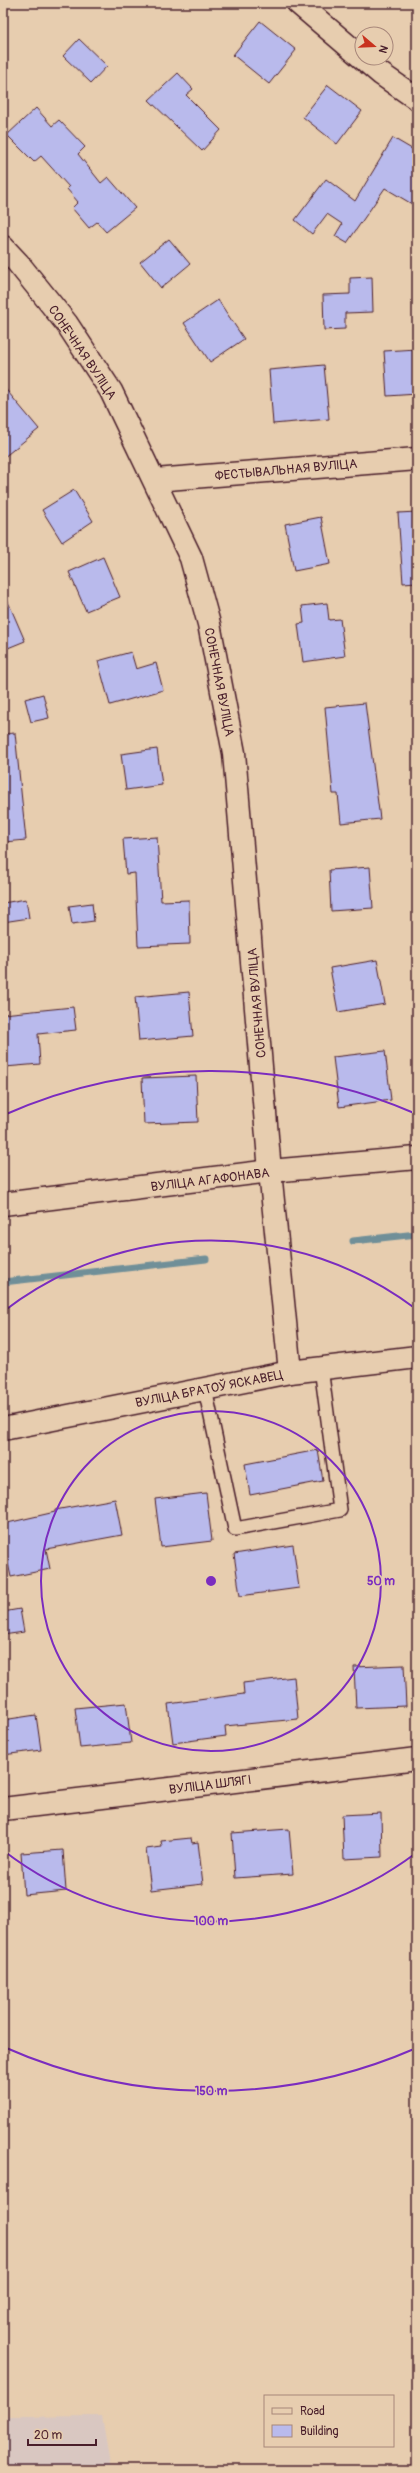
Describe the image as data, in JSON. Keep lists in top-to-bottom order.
{
  "streets": {
    "street": [
      "СОНЕЧНАЯ ВУЛІЦА",
      "ФЕСТЫВАЛЬНАЯ ВУЛІЦА",
      "ВУЛІЦА АГАФОНАВА",
      "ВУЛІЦА БРАТОЎ ЯСКАВЕЦ",
      "ВУЛІЦА ШЛЯГІ"
    ]
  },
  "crossings": [
    ["СОНЕЧНАЯ ВУЛІЦА", "ФЕСТЫВАЛЬНАЯ ВУЛІЦА"],
    ["СОНЕЧНАЯ ВУЛІЦА", "ВУЛІЦА АГАФОНАВА"],
    ["СОНЕЧНАЯ ВУЛІЦА", "ВУЛІЦА БРАТОЎ ЯСКАВЕЦ"]
  ],
  "legend": ["Road", "Building"],
  "scale_bar": "20 m",
  "north": "right",
  "rings": ["50 m", "100 m", "150 m"]
}
